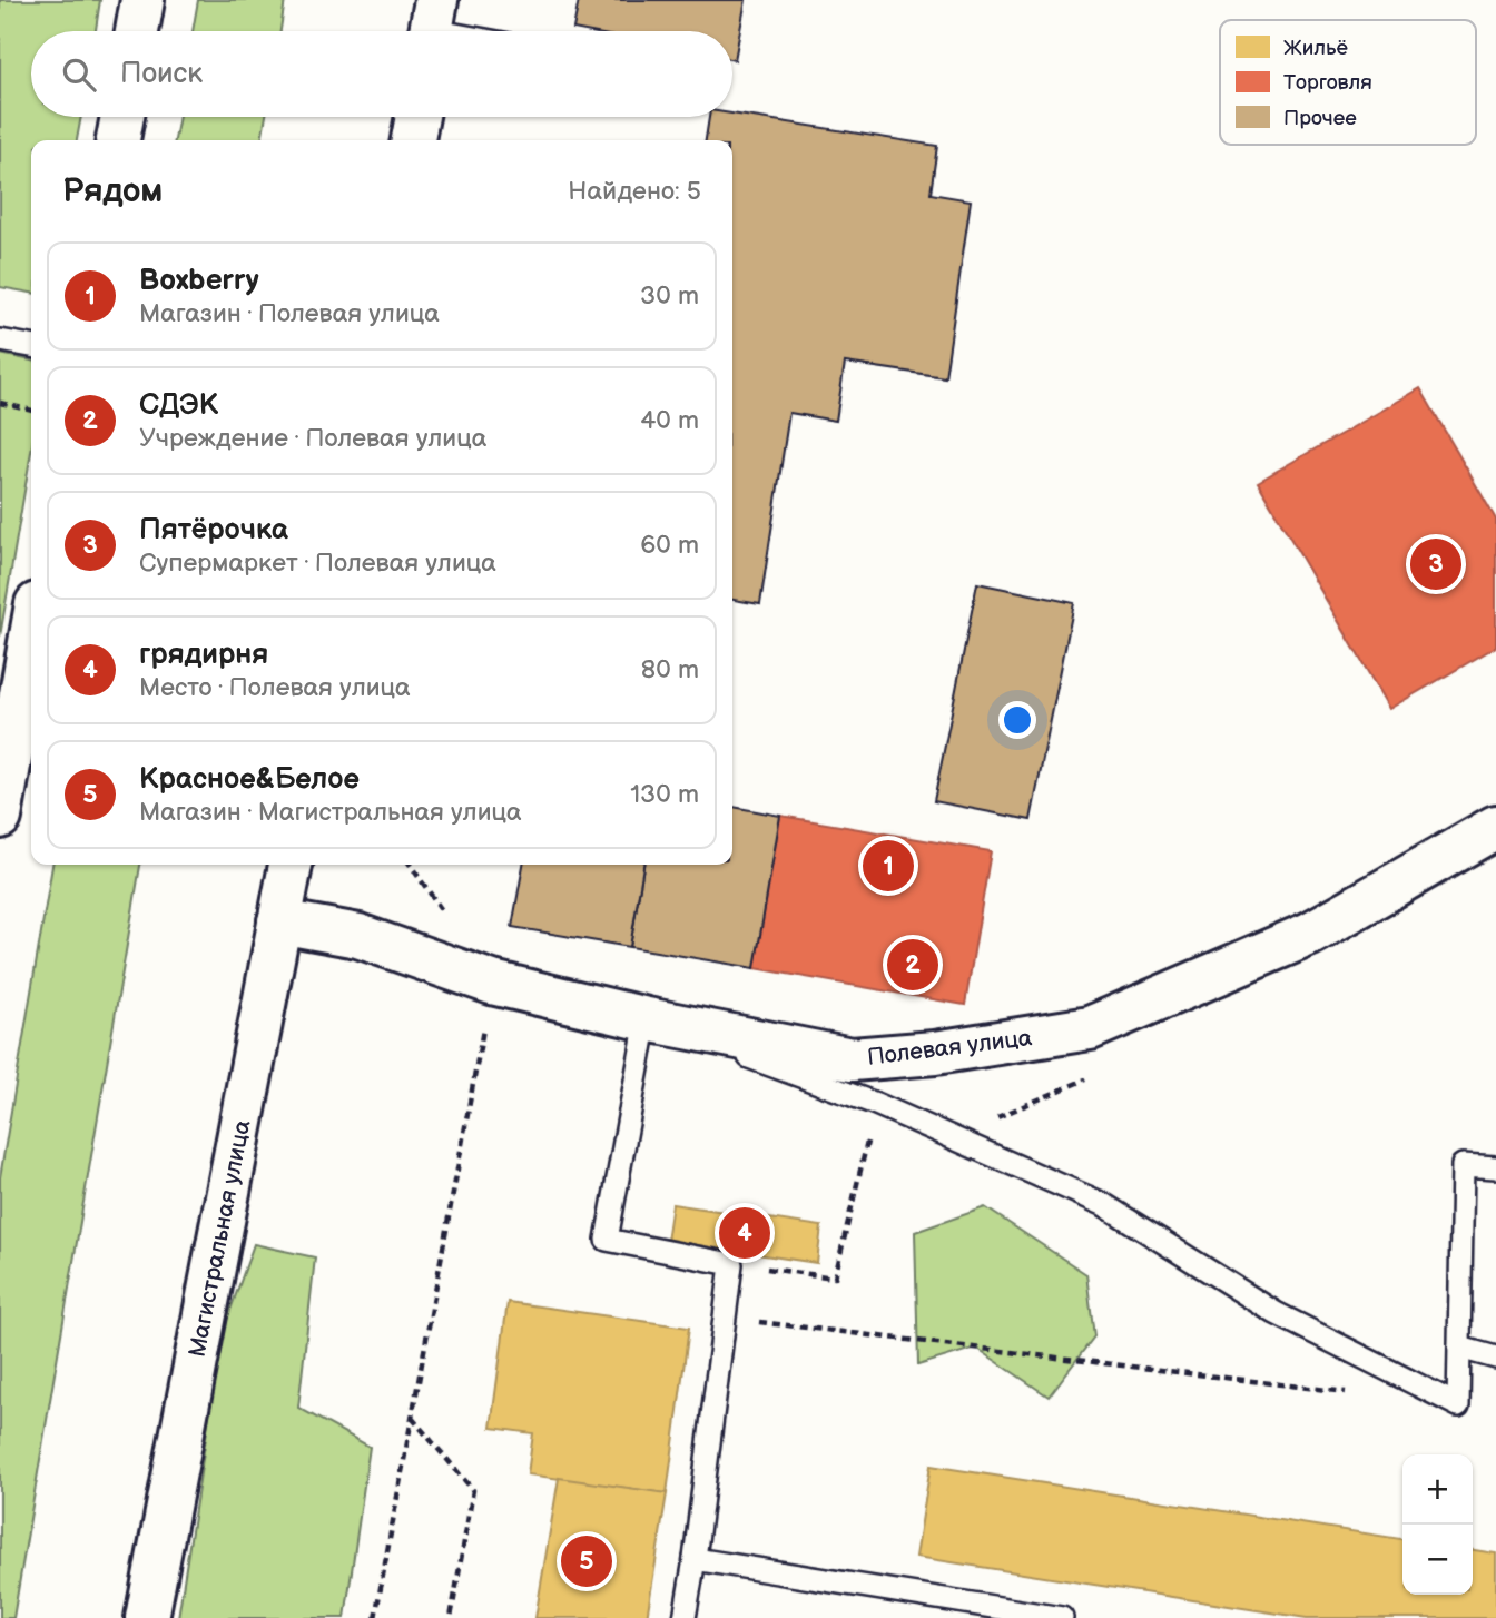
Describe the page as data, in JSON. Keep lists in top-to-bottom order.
{
  "streets": {
    "street": ["Полевая улица", "Магистральная улица"]
  },
  "crossings": [
    ["Полевая улица", "Магистральная улица"]
  ],
  "legend": ["Жильё", "Торговля", "Прочее"],
  "page": {
    "search": "Поиск",
    "heading": ["Рядом", "Найдено: 5"],
    "list": [
      {
        "mark": "1",
        "name": "Boxberry",
        "note": "Магазин · Полевая улица",
        "value": "30 m"
      },
      {
        "mark": "2",
        "name": "СДЭК",
        "note": "Учреждение · Полевая улица",
        "value": "40 m"
      },
      {
        "mark": "3",
        "name": "Пятёрочка",
        "note": "Супермаркет · Полевая улица",
        "value": "60 m"
      },
      {
        "mark": "4",
        "name": "грядирня",
        "note": "Место · Полевая улица",
        "value": "80 m"
      },
      {
        "mark": "5",
        "name": "Красное&Белое",
        "note": "Магазин · Магистральная улица",
        "value": "130 m"
      }
    ],
    "pins": [
      "3",
      "1",
      "2",
      "4",
      "5"
    ],
    "map_buttons": ["+", "−"]
  }
}
